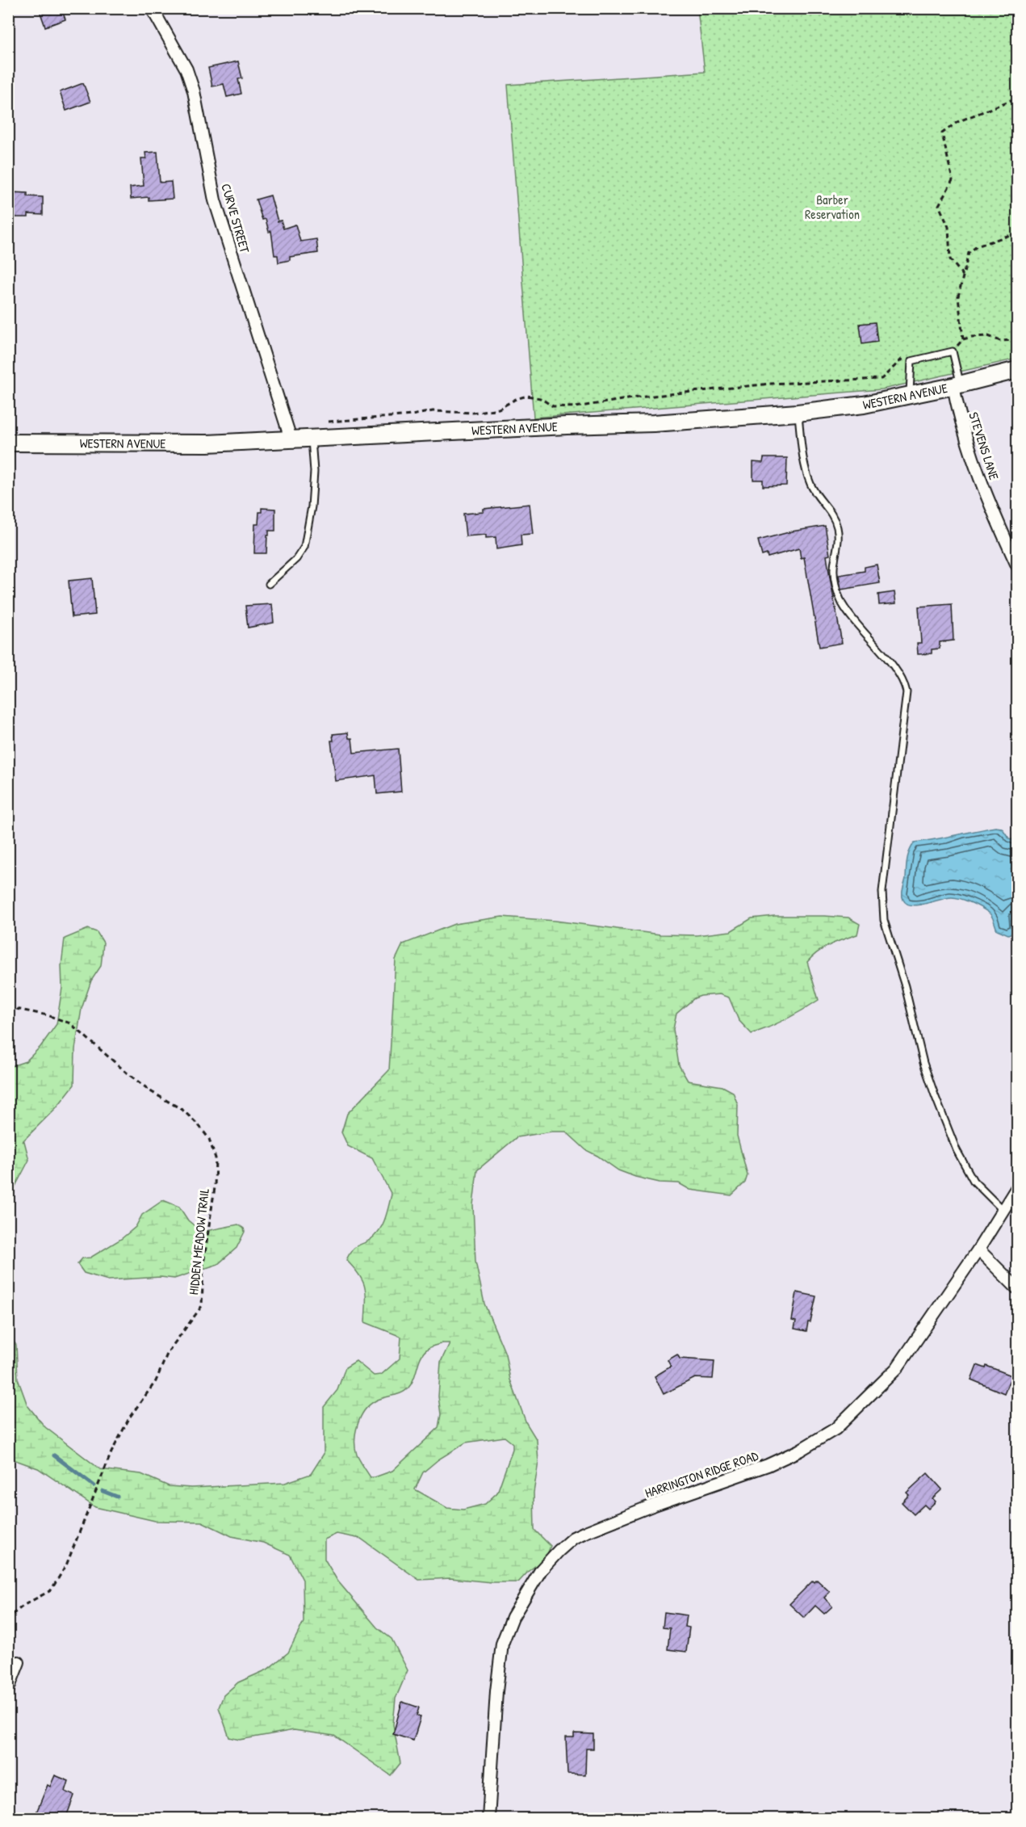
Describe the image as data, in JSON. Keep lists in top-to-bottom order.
{
  "streets": {
    "street": [
      "CURVE STREET",
      "WESTERN AVENUE",
      "STEVENS LANE",
      "HARRINGTON RIDGE ROAD"
    ],
    "path": ["HIDDEN MEADOW TRAIL"]
  },
  "crossings": [
    ["CURVE STREET", "WESTERN AVENUE"],
    ["WESTERN AVENUE", "STEVENS LANE"]
  ],
  "parks": ["Barber Reservation"]
}
